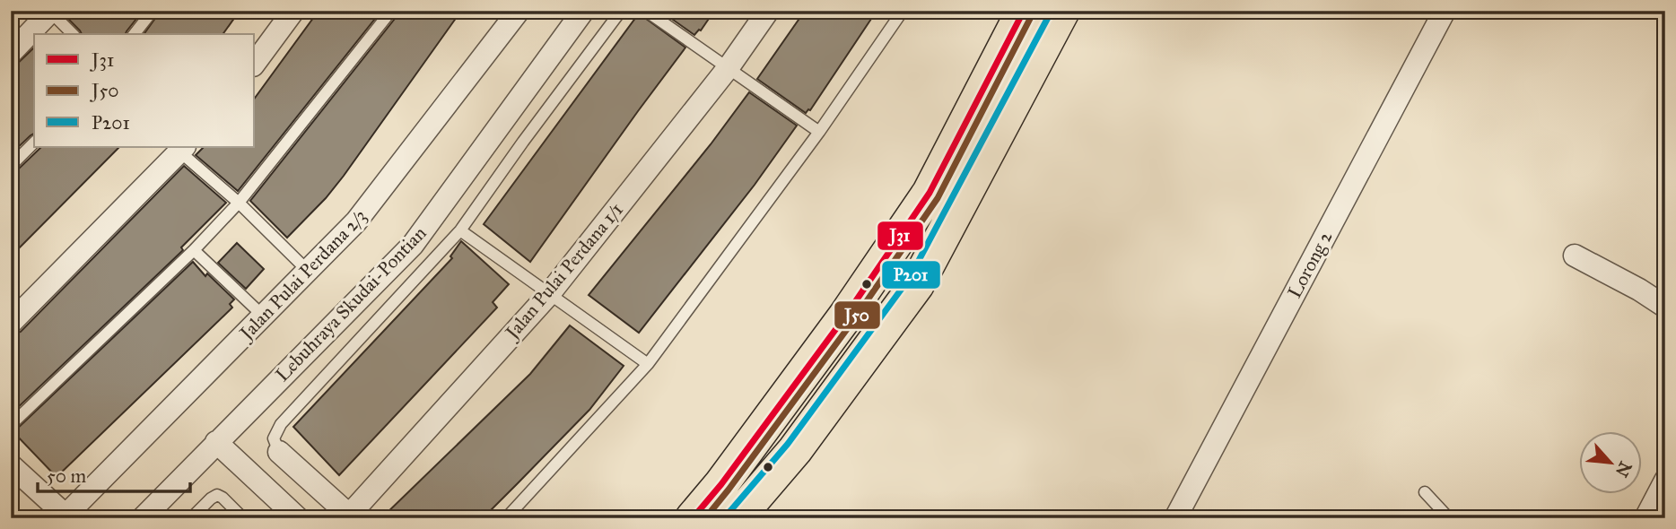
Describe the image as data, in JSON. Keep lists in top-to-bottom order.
{
  "streets": {
    "street": [
      "Lorong 2",
      "Jalan Pulai Perdana 1/1",
      "Jalan Pulai Perdana 2/3",
      "Lebuhraya Skudai-Pontian"
    ]
  },
  "lines": ["transit line J31", "transit line P201", "transit line J50"],
  "legend": ["J31", "J50", "P201"],
  "scale_bar": "50 m",
  "north": "bottom right"
}
